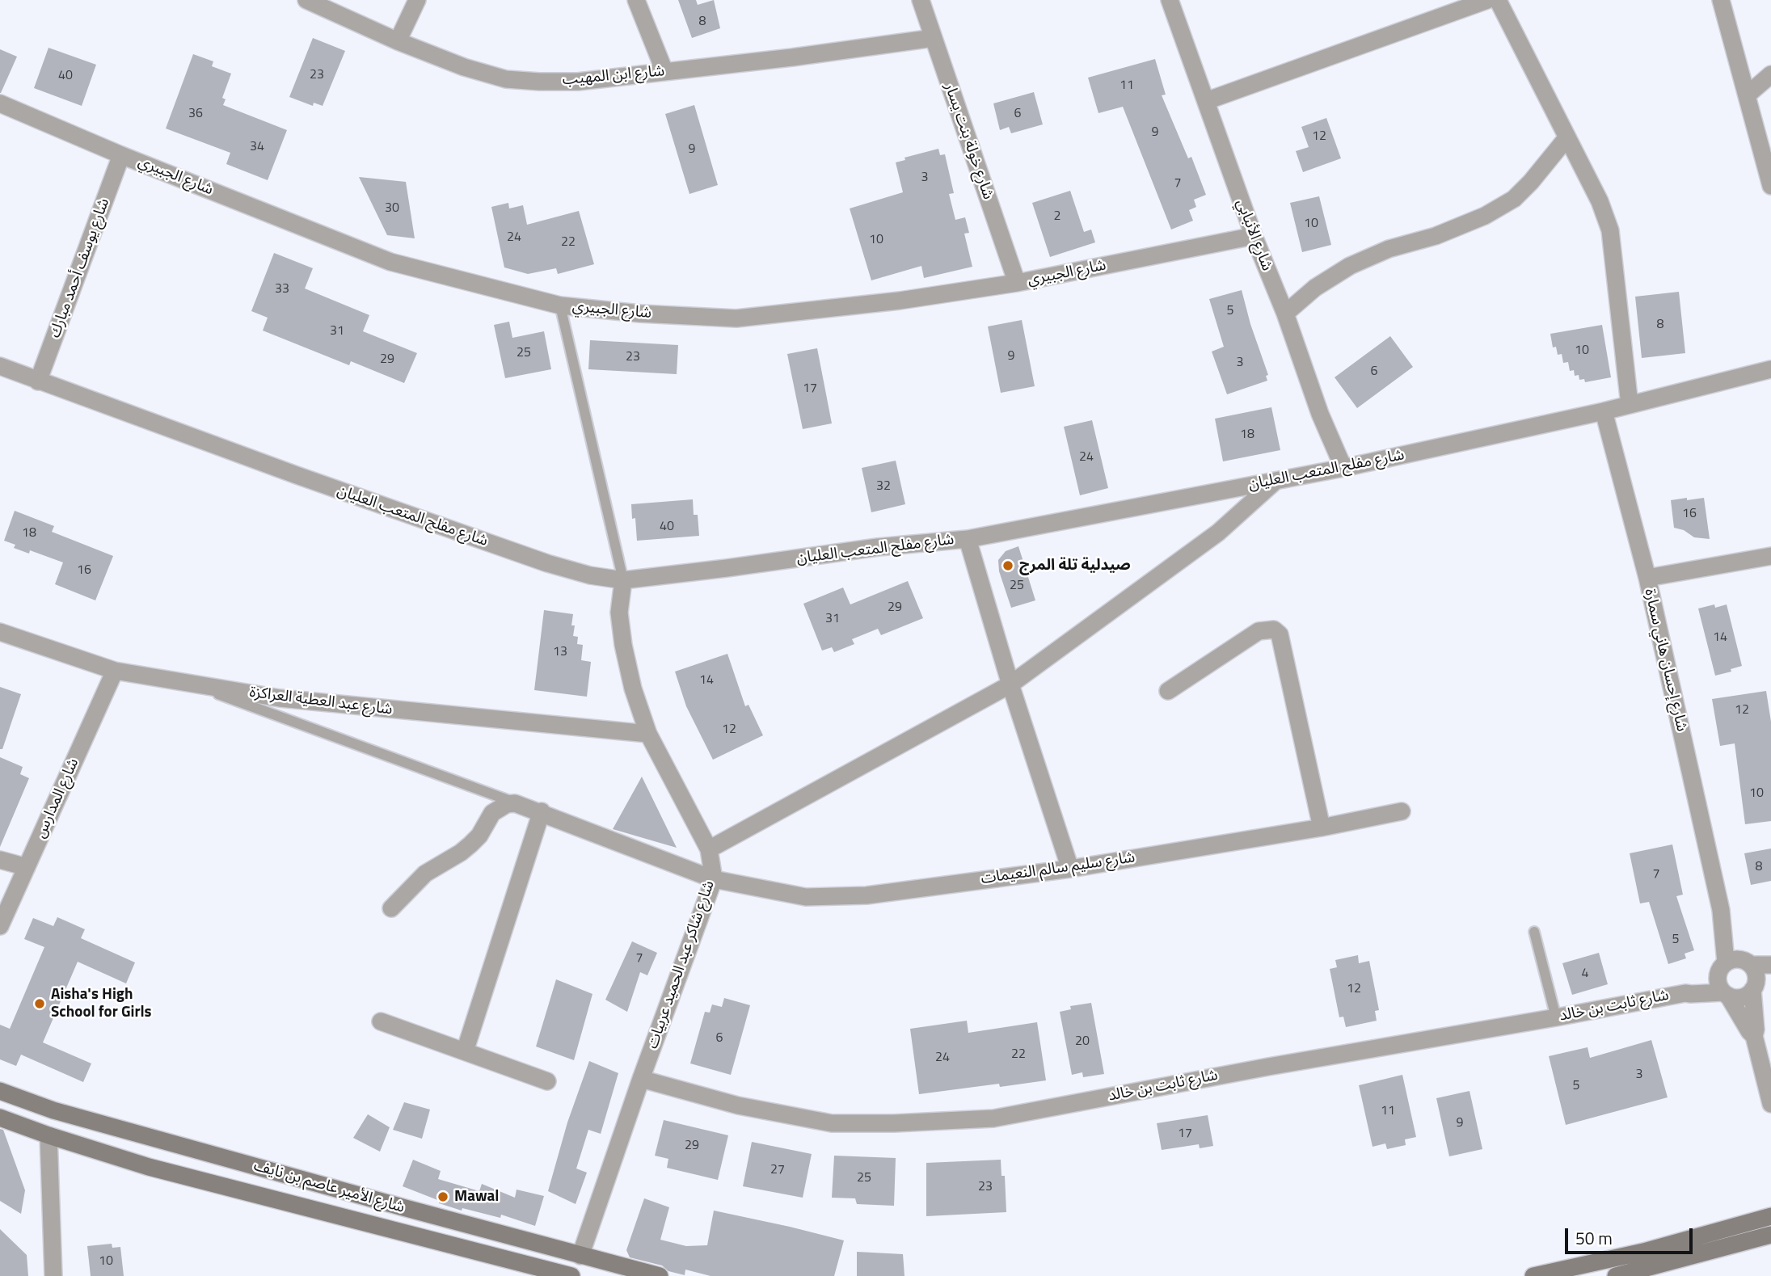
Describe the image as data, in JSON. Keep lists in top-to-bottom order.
{
  "streets": {
    "main road": ["شارع الأمير عاصم بن نايف"],
    "street": [
      "شارع ابن المهيب",
      "شارع خولة بنت يسار",
      "شارع الجبيري",
      "شارع الأنبابي",
      "شارع يوسف أحمد مبارك",
      "شارع مفلح المتعب العليان",
      "شارع إحسان هاني سمارة",
      "شارع عبد العطية العراكزة",
      "شارع المدارس",
      "شارع سليم سالم النعيمات",
      "شارع شاكر عبد الحميد عربيات",
      "شارع ثابت بن خالد"
    ]
  },
  "crossings": [
    ["شارع ابن المهيب", "شارع خولة بنت يسار"],
    ["شارع خولة بنت يسار", "شارع الجبيري"],
    ["شارع الجبيري", "شارع الأنبابي"],
    ["شارع الجبيري", "شارع يوسف أحمد مبارك"],
    ["شارع الأنبابي", "شارع مفلح المتعب العليان"],
    ["شارع يوسف أحمد مبارك", "شارع مفلح المتعب العليان"],
    ["شارع مفلح المتعب العليان", "شارع إحسان هاني سمارة"],
    ["شارع مفلح المتعب العليان", "شارع شاكر عبد الحميد عربيات"],
    ["شارع إحسان هاني سمارة", "شارع ثابت بن خالد"],
    ["شارع عبد العطية العراكزة", "شارع المدارس"],
    ["شارع عبد العطية العراكزة", "شارع شاكر عبد الحميد عربيات"],
    ["شارع سليم سالم النعيمات", "شارع شاكر عبد الحميد عربيات"],
    ["شارع شاكر عبد الحميد عربيات", "شارع ثابت بن خالد"],
    ["شارع شاكر عبد الحميد عربيات", "شارع الأمير عاصم بن نايف"]
  ],
  "places": ["صيدلية تلة المرج", "Aisha's High School for Girls", "Mawal"],
  "house_numbers": [
    "8",
    "23",
    "40",
    "11",
    "36",
    "6",
    "9",
    "12",
    "34",
    "9",
    "3",
    "7",
    "30",
    "2",
    "10",
    "24",
    "10",
    "22",
    "33",
    "5",
    "8",
    "31",
    "10",
    "25",
    "9",
    "23",
    "29",
    "3",
    "6",
    "17",
    "18",
    "24",
    "32",
    "16",
    "40",
    "18",
    "16",
    "25",
    "29",
    "31",
    "14",
    "13",
    "14",
    "12",
    "12",
    "10",
    "8",
    "7",
    "5",
    "7",
    "4",
    "12",
    "6",
    "20",
    "22",
    "24",
    "3",
    "5",
    "11",
    "9",
    "17",
    "29",
    "27",
    "25",
    "23",
    "10"
  ],
  "scale_bar": "50 m"
}
